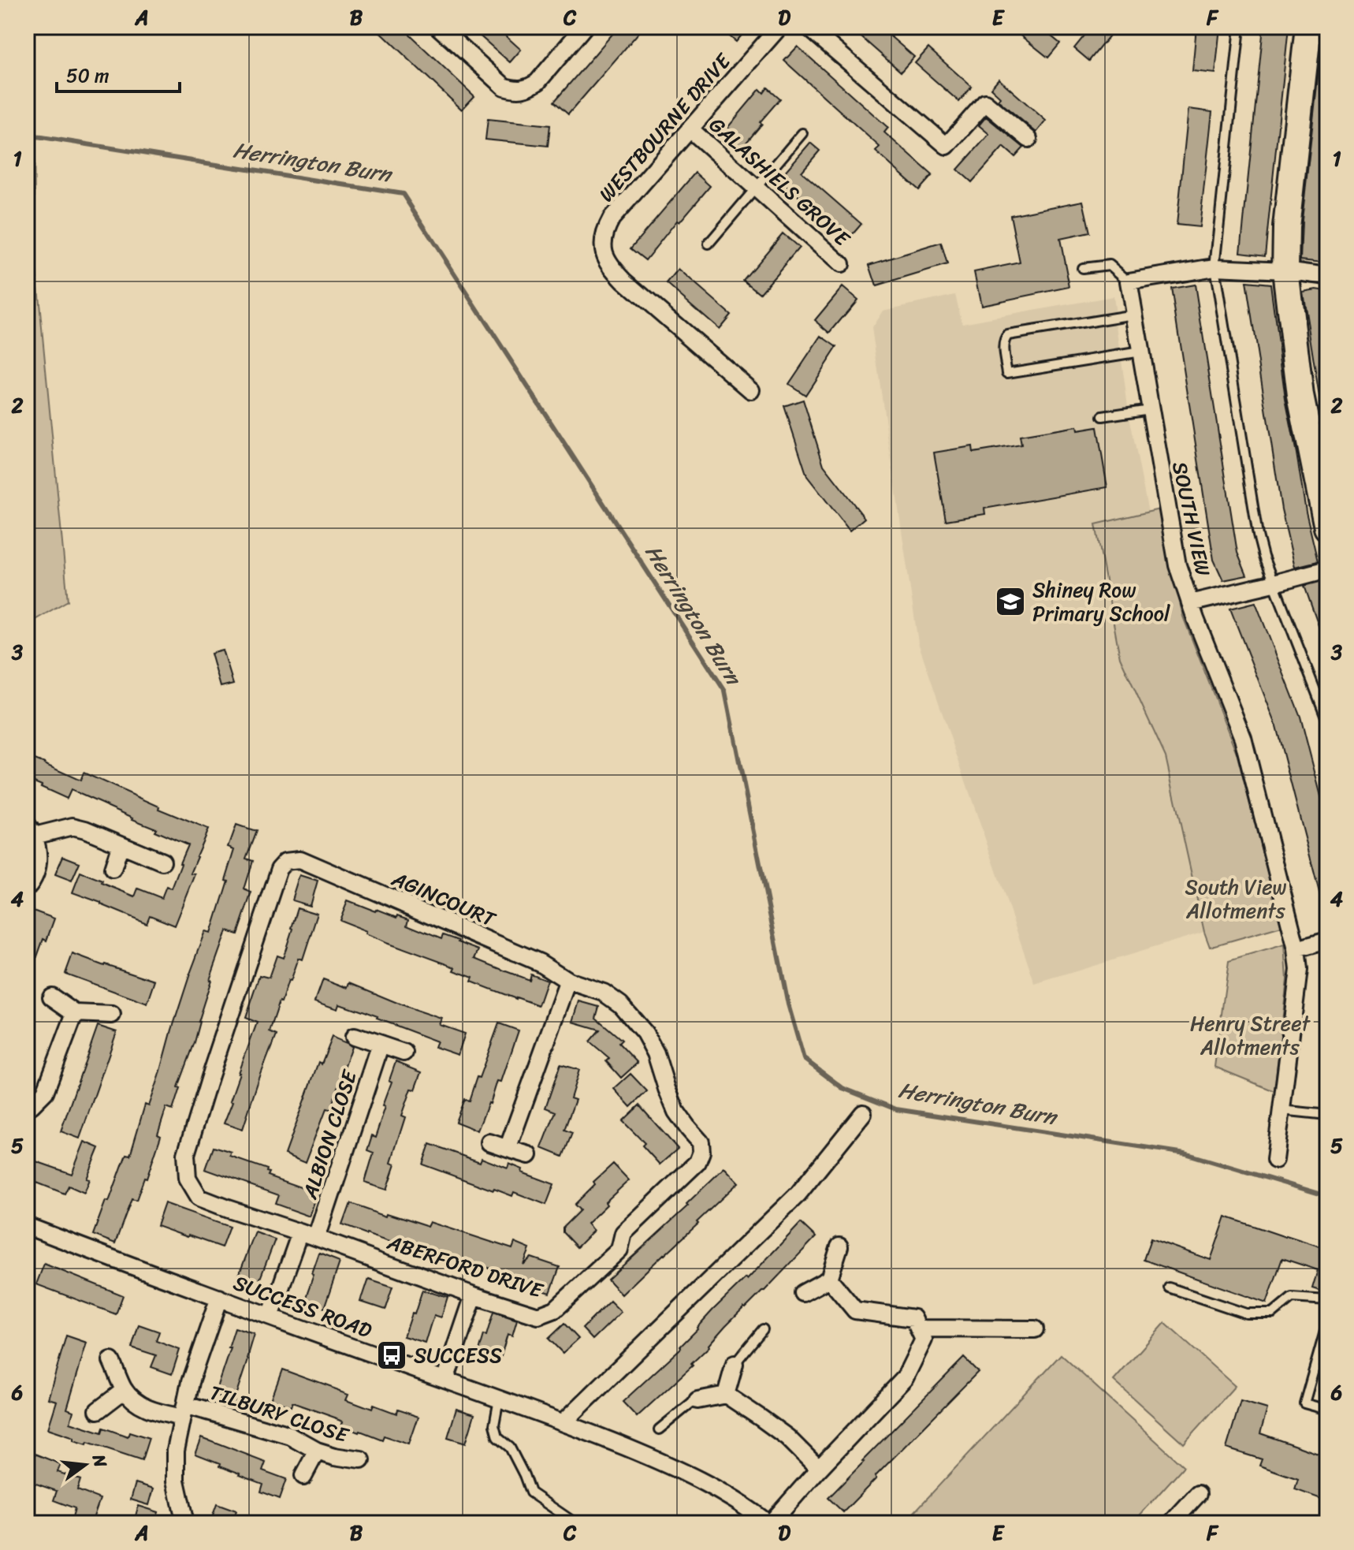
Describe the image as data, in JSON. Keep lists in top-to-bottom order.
{
  "streets": {
    "street": [
      "WESTBOURNE DRIVE",
      "GALASHIELS GROVE",
      "SOUTH VIEW",
      "AGINCOURT",
      "ALBION CLOSE",
      "ABERFORD DRIVE",
      "SUCCESS ROAD",
      "TILBURY CLOSE"
    ]
  },
  "crossings": [
    ["WESTBOURNE DRIVE", "GALASHIELS GROVE"],
    ["AGINCOURT", "ABERFORD DRIVE"],
    ["ALBION CLOSE", "ABERFORD DRIVE"]
  ],
  "water": ["Herrington Burn"],
  "parks": ["South View Allotments", "Henry Street Allotments"],
  "places": {
    "school or university": ["Shiney Row Primary School"],
    "bus stop": ["SUCCESS"]
  },
  "scale_bar": "50 m",
  "north": "right",
  "grid": {
    "columns": [
      "A",
      "B",
      "C",
      "D",
      "E",
      "F"
    ],
    "rows": [
      "1",
      "2",
      "3",
      "4",
      "5",
      "6"
    ]
  }
}
